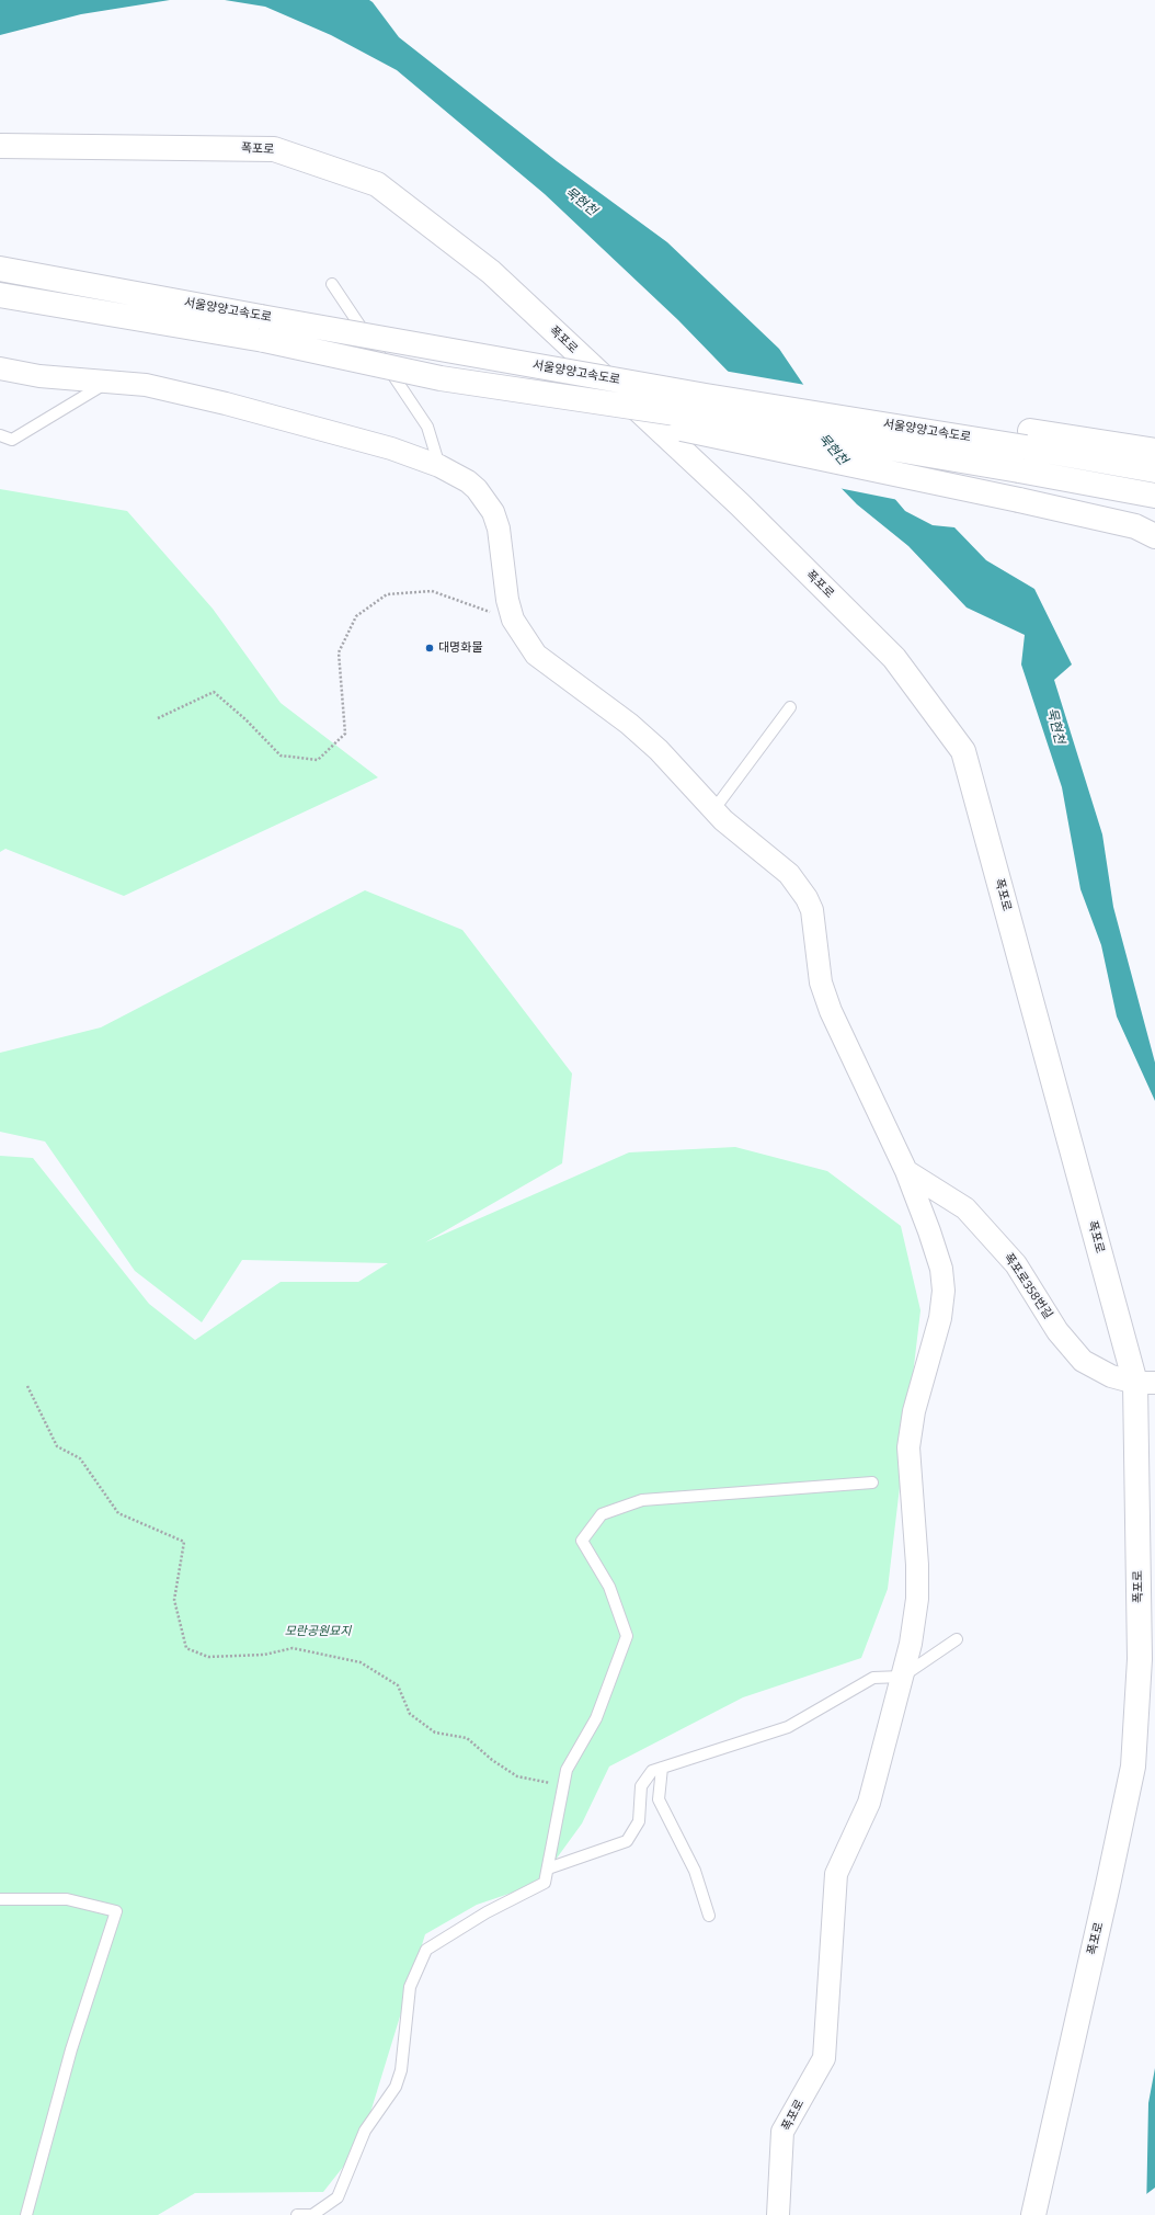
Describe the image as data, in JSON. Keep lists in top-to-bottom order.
{
  "streets": {
    "main road": ["폭포로", "서울양양고속도로"],
    "street": ["폭포로358번길"]
  },
  "crossings": [
    ["폭포로", "폭포로358번길"]
  ],
  "water": ["묵현천"],
  "parks": ["모란공원묘지"],
  "places": ["대명화물"]
}
